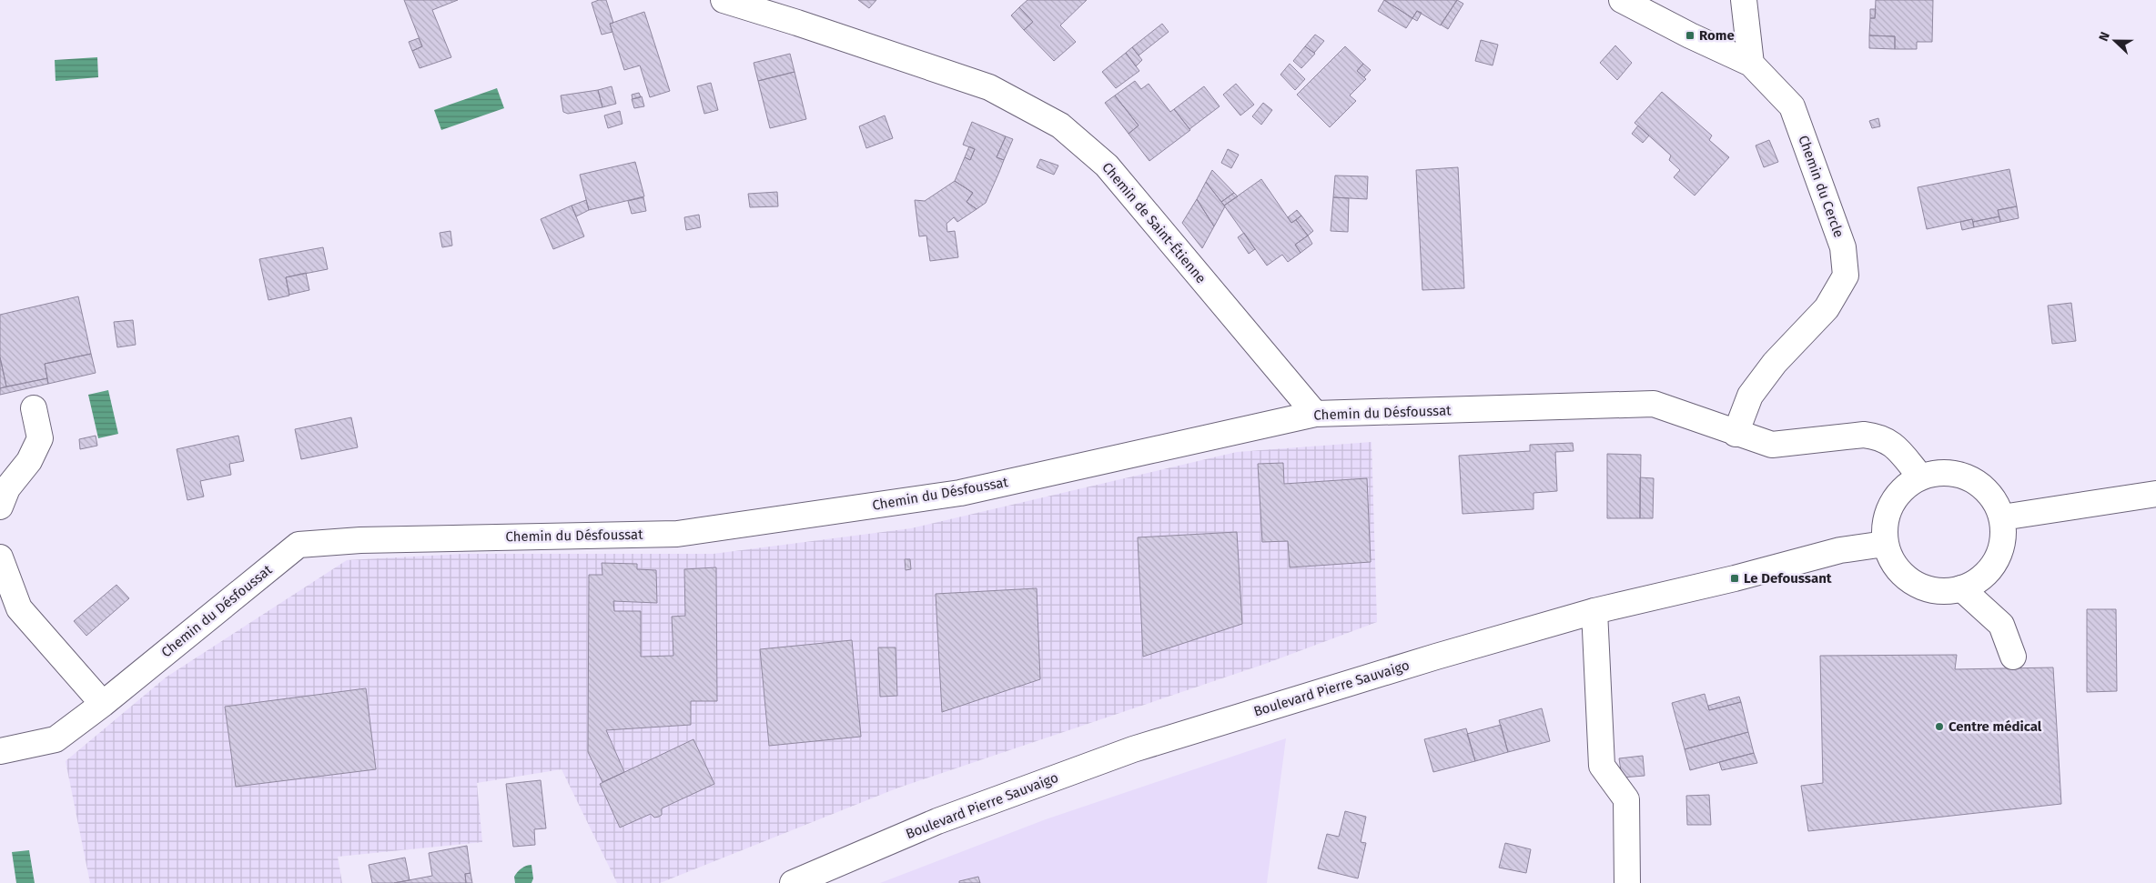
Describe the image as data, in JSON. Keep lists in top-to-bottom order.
{
  "streets": {
    "street": [
      "Chemin du Cercle",
      "Chemin de Saint-Étienne",
      "Chemin du Désfoussat",
      "Boulevard Pierre Sauvaigo"
    ]
  },
  "crossings": [
    ["Chemin du Cercle", "Chemin du Désfoussat"],
    ["Chemin de Saint-Étienne", "Chemin du Désfoussat"],
    ["Chemin du Désfoussat", "Boulevard Pierre Sauvaigo"]
  ],
  "places": {
    "transit": ["Rome", "Le Defoussant"],
    "other": ["Centre médical"]
  },
  "north": "left"
}
